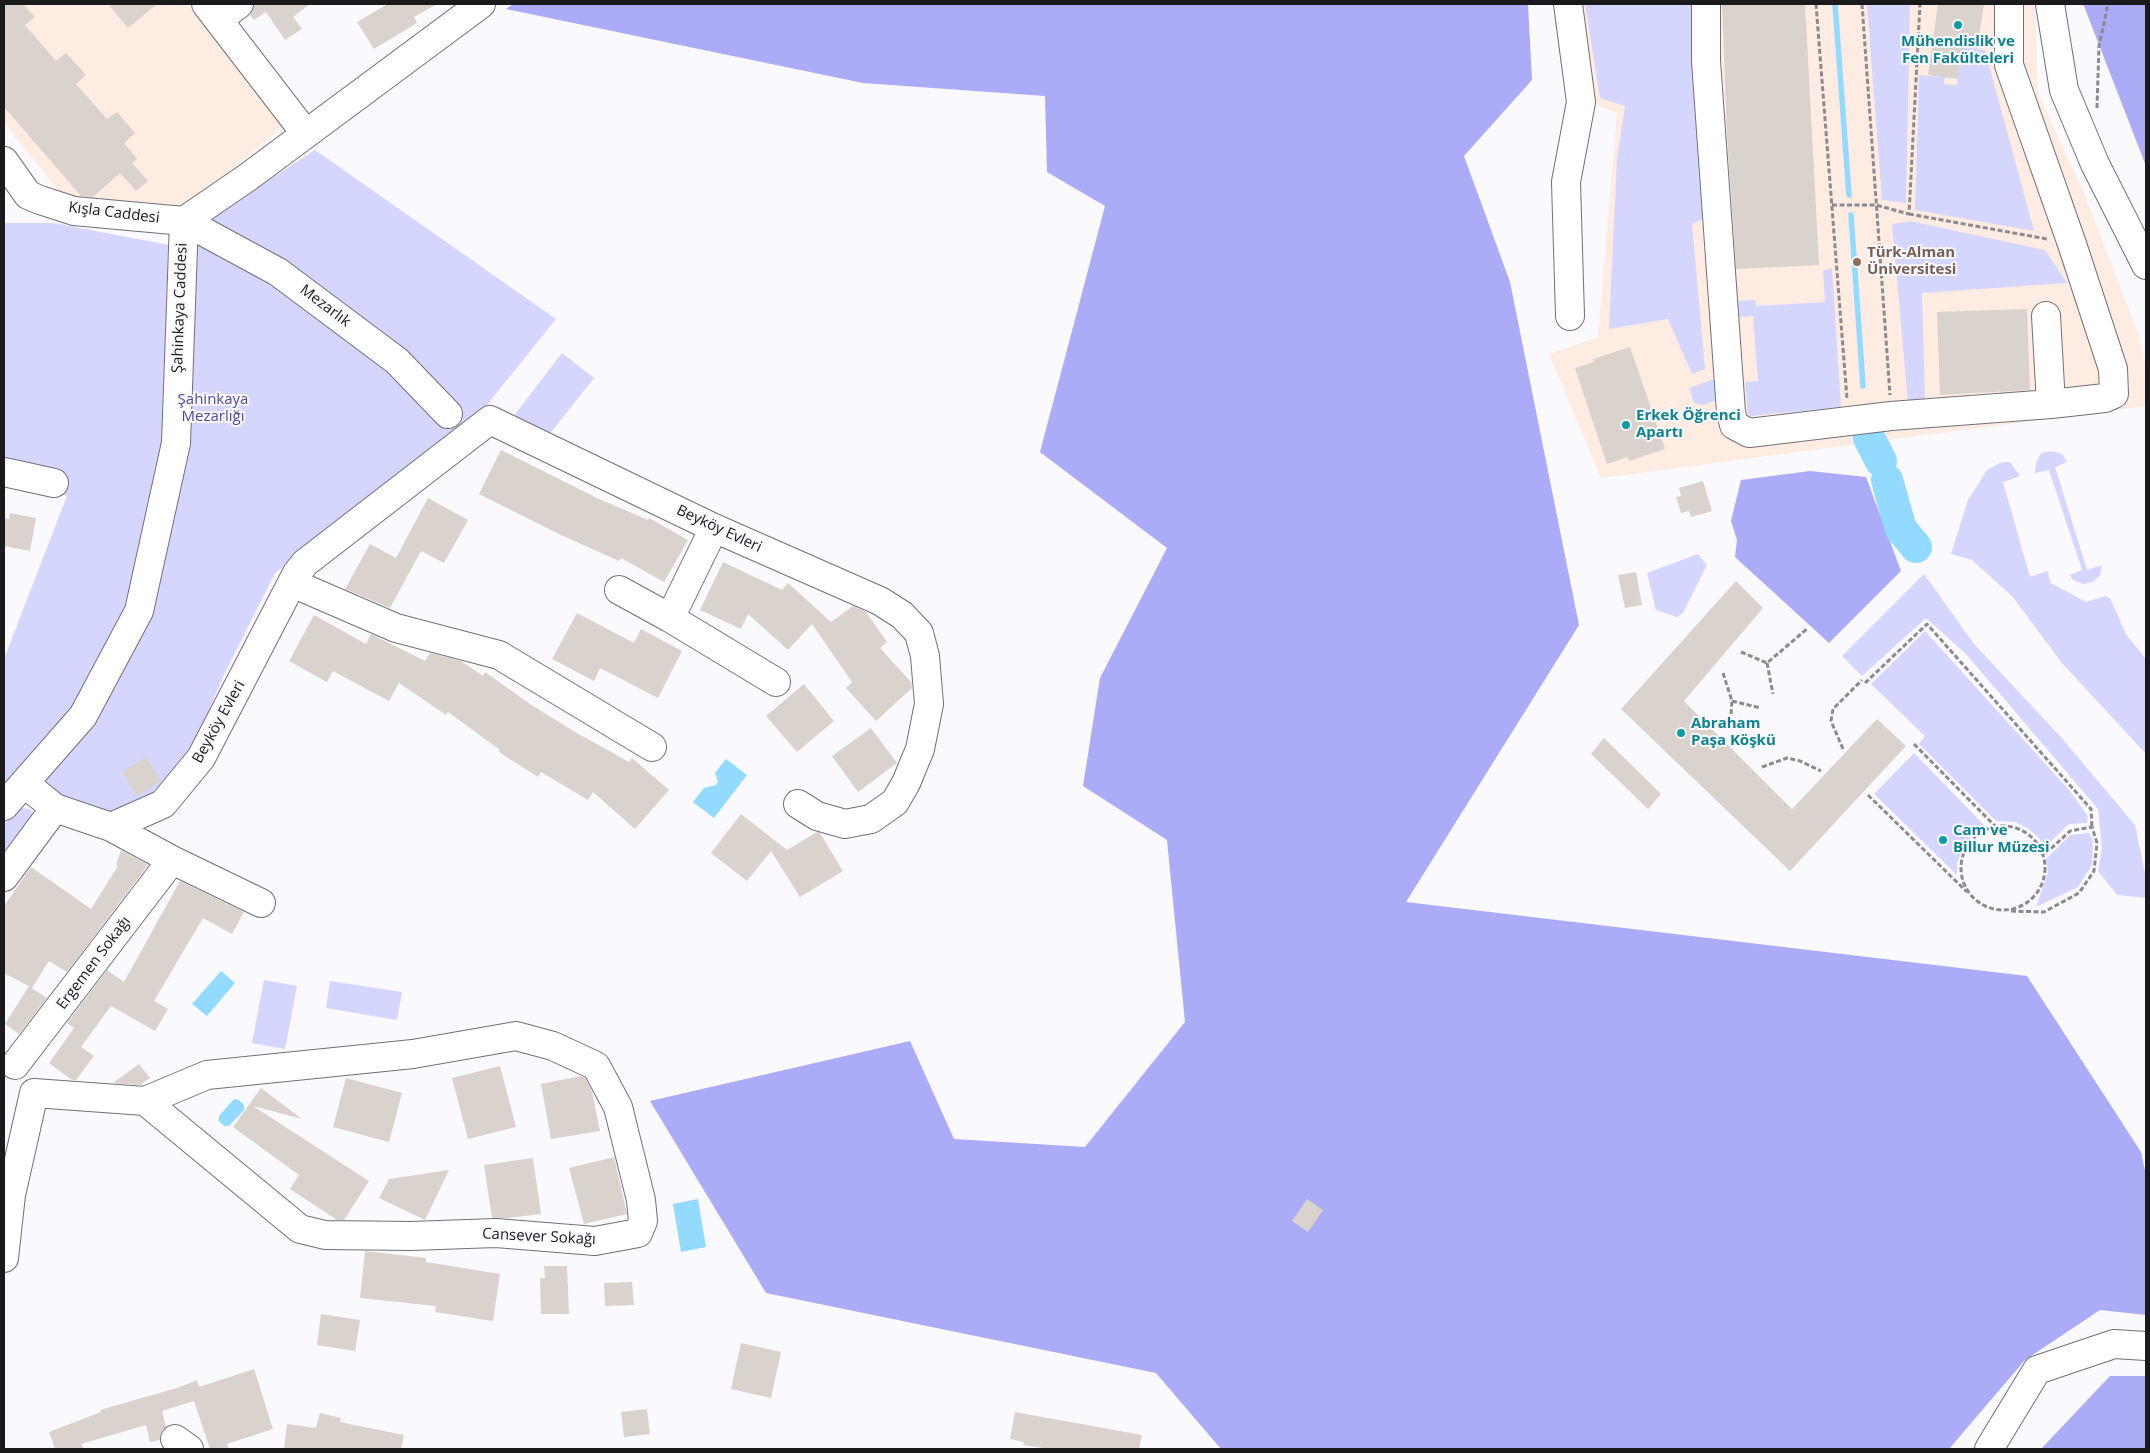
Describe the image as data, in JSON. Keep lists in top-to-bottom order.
{
  "streets": {
    "street": [
      "Kışla Caddesi",
      "Mezarlık",
      "Şahinkaya Caddesi",
      "Beyköy Evleri",
      "Ergemen Sokağı",
      "Cansever Sokağı"
    ]
  },
  "crossings": [
    ["Kışla Caddesi", "Mezarlık"],
    ["Kışla Caddesi", "Şahinkaya Caddesi"],
    ["Mezarlık", "Şahinkaya Caddesi"]
  ],
  "parks": ["Şahinkaya Mezarlığı"],
  "places": [
    "Mühendislik ve Fen Fakülteleri",
    "Türk-Alman Üniversitesi",
    "Erkek Öğrenci Apartı",
    "Abraham Paşa Köşkü",
    "Cam ve Billur Müzesi"
  ]
}
